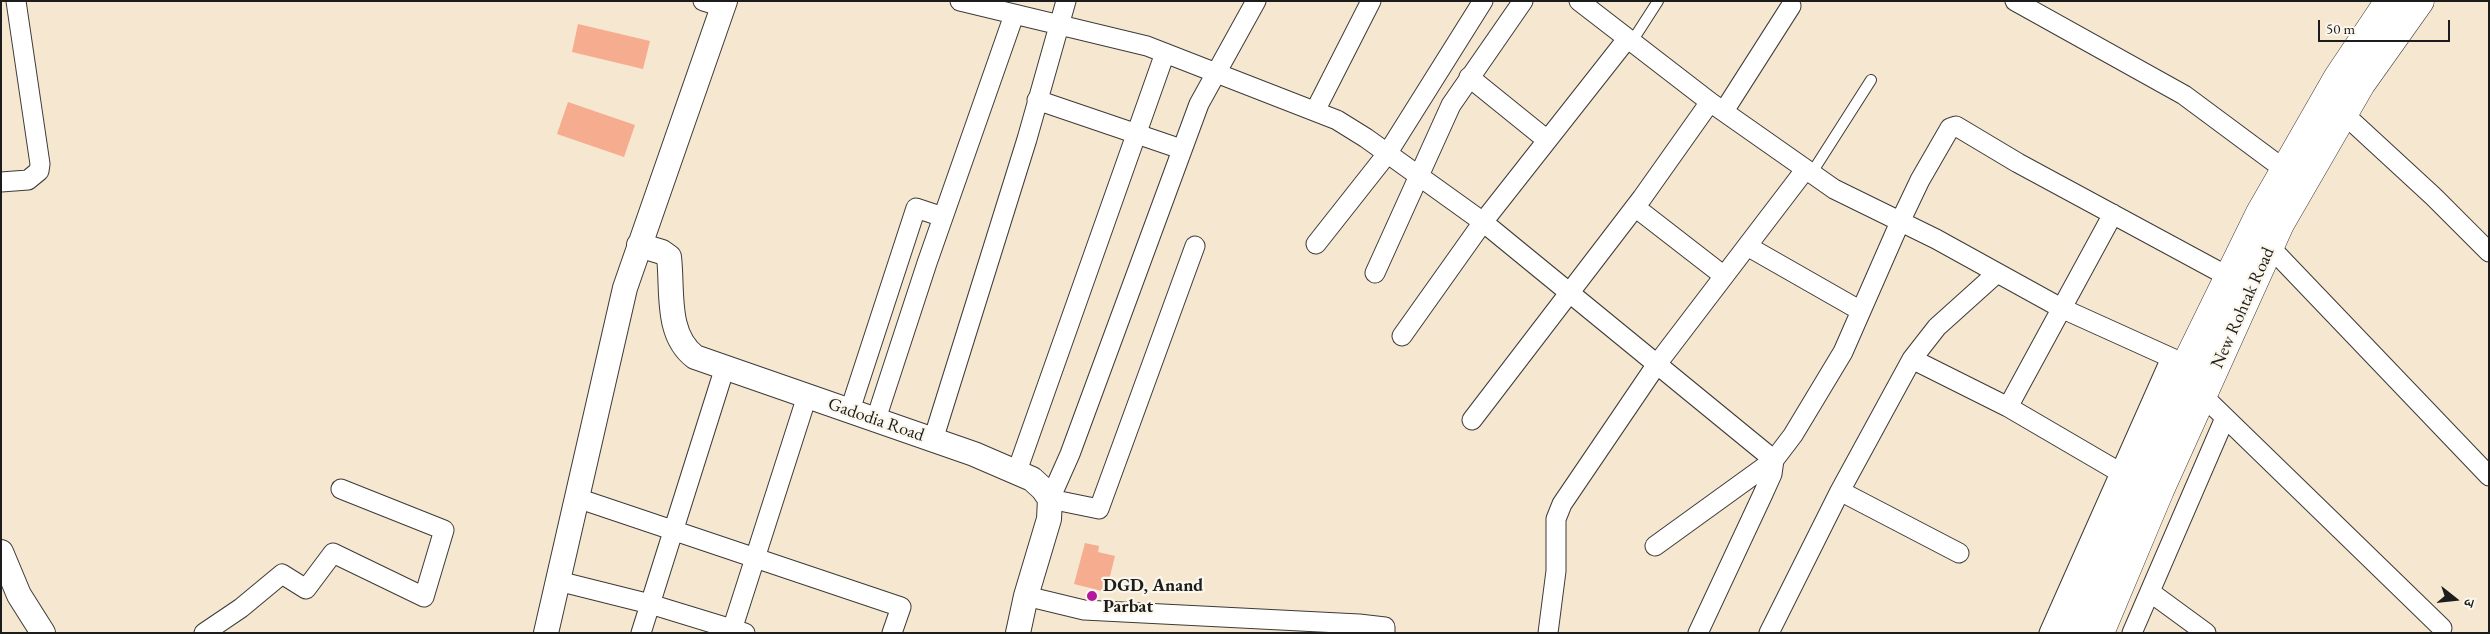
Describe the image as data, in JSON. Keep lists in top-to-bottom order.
{
  "streets": {
    "main road": ["New Rohtak Road"],
    "street": ["Gadodia Road"]
  },
  "places": ["DGD, Anand Parbat"],
  "scale_bar": "50 m",
  "north": "right"
}
